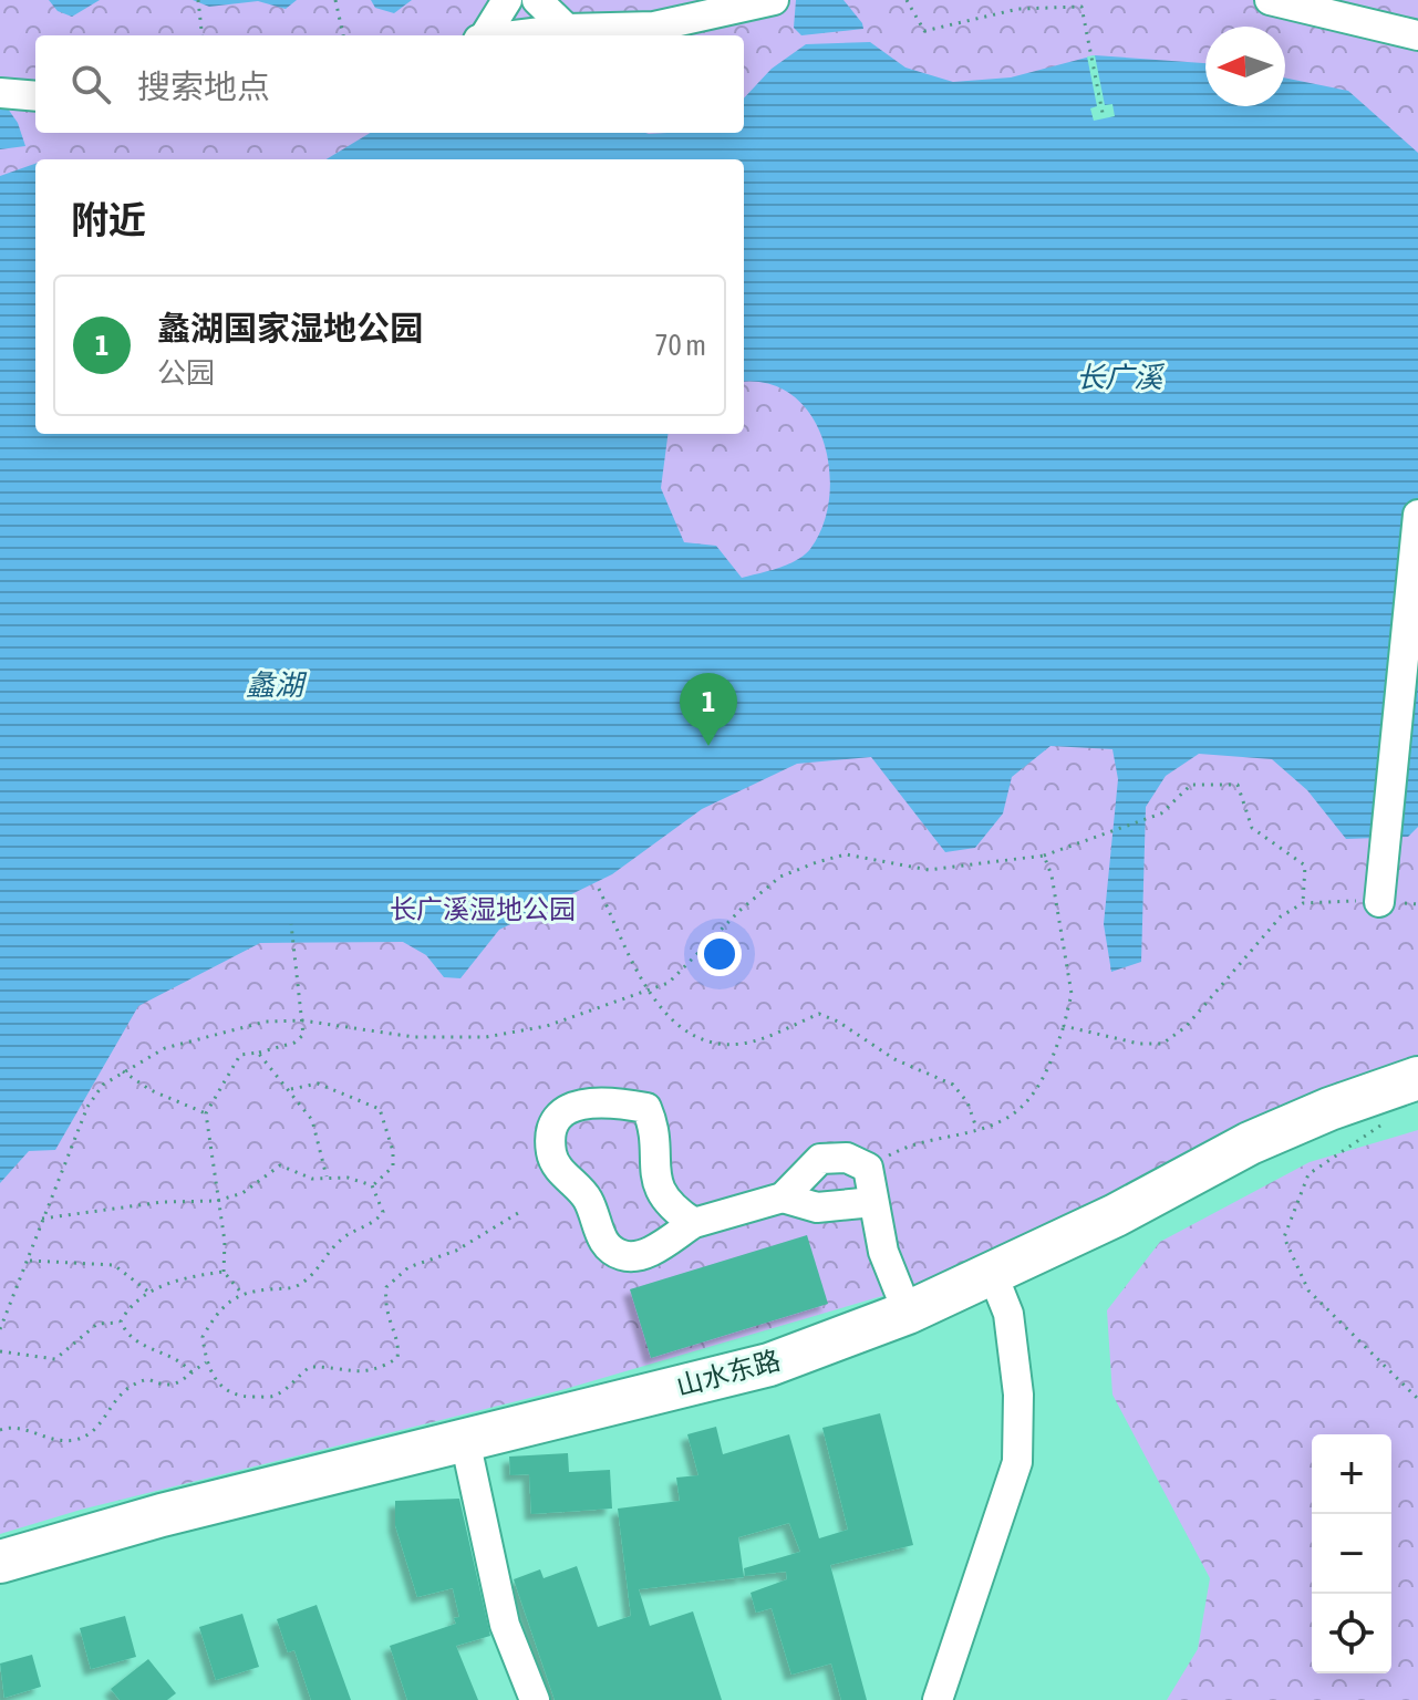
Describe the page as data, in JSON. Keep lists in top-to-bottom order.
{
  "streets": {
    "highway": ["山水东路"]
  },
  "water": ["长广溪", "蠡湖"],
  "parks": ["长广溪湿地公园"],
  "north": "left",
  "page": {
    "search": "搜索地点",
    "heading": "附近",
    "list": [
      {
        "mark": "1",
        "name": "蠡湖国家湿地公园",
        "note": "公园",
        "value": "70 m"
      }
    ],
    "pins": "1",
    "map_buttons": ["+", "−"]
  }
}
